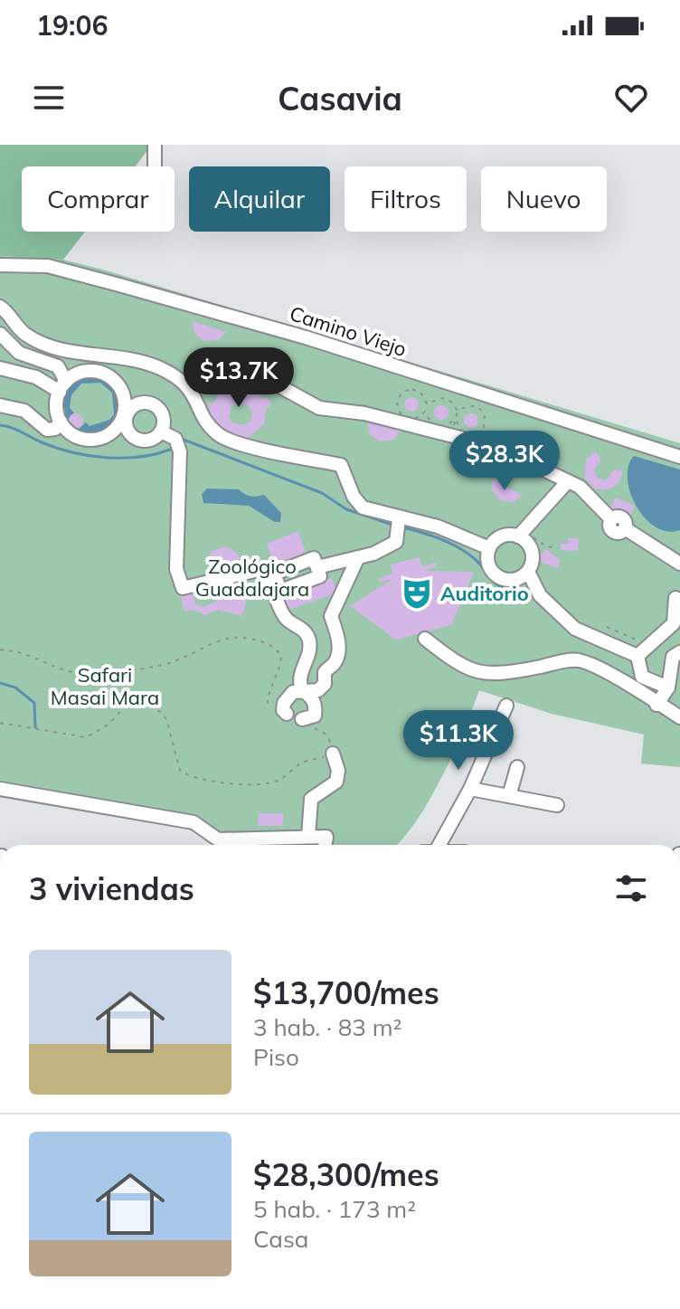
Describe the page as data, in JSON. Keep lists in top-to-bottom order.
{
  "streets": {
    "street": ["Camino Viejo"]
  },
  "parks": ["Zoológico Guadalajara", "Safari Masai Mara"],
  "places": {
    "theatre": ["Auditorio"]
  },
  "page": {
    "status": "19:06",
    "header": "Casavia",
    "chip": [
      "Comprar",
      "Alquilar",
      "Filtros",
      "Nuevo"
    ],
    "price": ["$13.7K", "$28.3K", "$11.3K"],
    "heading": "3 viviendas",
    "list": [
      {
        "name": "$13,700/mes",
        "note": "3 hab. · 83 m² · Piso"
      },
      {
        "name": "$28,300/mes",
        "note": "5 hab. · 173 m² · Casa"
      }
    ]
  }
}
